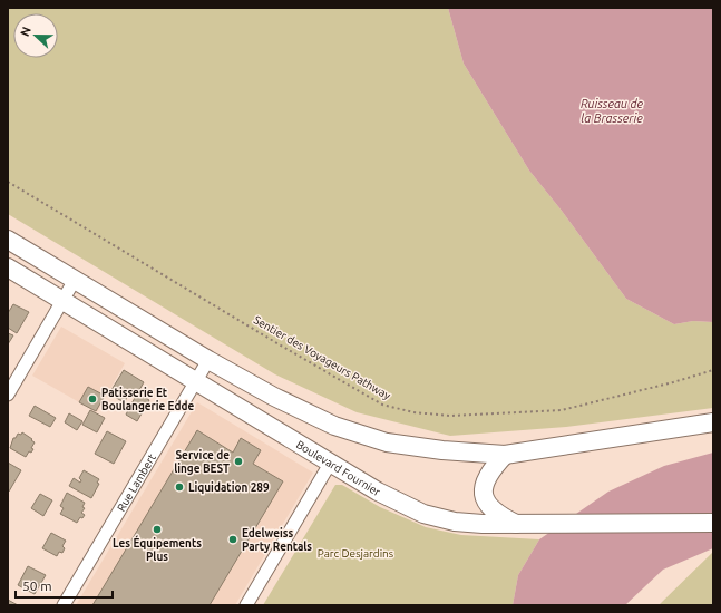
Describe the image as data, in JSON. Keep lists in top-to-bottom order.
{
  "streets": {
    "main road": ["Boulevard Fournier"],
    "street": ["Rue Lambert"],
    "path": ["Sentier des Voyageurs Pathway"]
  },
  "crossings": [
    ["Boulevard Fournier", "Rue Lambert"]
  ],
  "water": ["Ruisseau de la Brasserie"],
  "parks": ["Parc Desjardins"],
  "places": [
    "Patisserie Et Boulangerie Edde",
    "Service de linge BEST",
    "Liquidation 289",
    "Les Équipements Plus",
    "Edelweiss Party Rentals"
  ],
  "scale_bar": "50 m",
  "north": "left"
}
